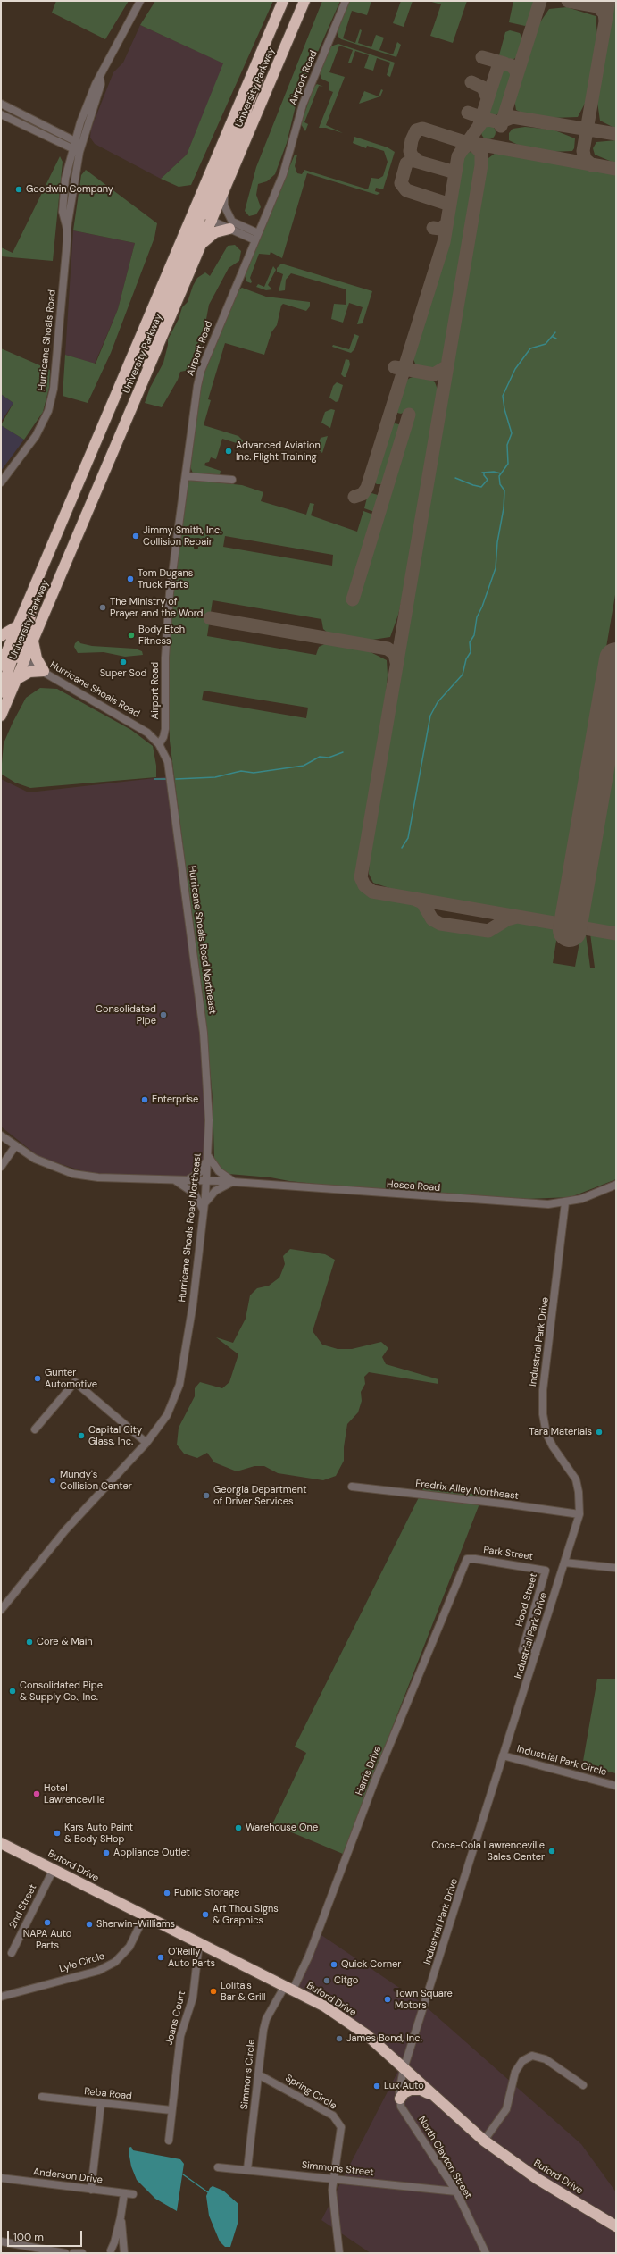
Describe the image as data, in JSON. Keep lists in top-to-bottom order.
{
  "streets": {
    "highway": ["University Parkway", "Buford Drive"],
    "street": [
      "Airport Road",
      "Hurricane Shoals Road",
      "Hurricane Shoals Road Northeast",
      "Hosea Road",
      "Industrial Park Drive",
      "Fredrix Alley Northeast",
      "Park Street",
      "Hood Street",
      "Industrial Park Circle",
      "Harris Drive",
      "2nd Street",
      "Lyle Circle",
      "Joans Court",
      "Simmons Circle",
      "Spring Circle",
      "Reba Road",
      "North Clayton Street",
      "Simmons Street",
      "Anderson Drive"
    ]
  },
  "crossings": [
    ["Airport Road", "Hurricane Shoals Road"],
    ["Airport Road", "Hurricane Shoals Road Northeast"],
    ["University Parkway", "Hurricane Shoals Road"],
    ["Hurricane Shoals Road", "Hurricane Shoals Road Northeast"],
    ["Hurricane Shoals Road Northeast", "Hosea Road"],
    ["Hosea Road", "Industrial Park Drive"],
    ["Industrial Park Drive", "Fredrix Alley Northeast"],
    ["Industrial Park Drive", "Hood Street"],
    ["Industrial Park Drive", "Industrial Park Circle"],
    ["Industrial Park Drive", "Buford Drive"],
    ["Industrial Park Drive", "North Clayton Street"],
    ["Park Street", "Hood Street"],
    ["Park Street", "Harris Drive"],
    ["Harris Drive", "Buford Drive"],
    ["Harris Drive", "Simmons Circle"],
    ["Buford Drive", "2nd Street"],
    ["Buford Drive", "Lyle Circle"],
    ["Buford Drive", "Joans Court"],
    ["Buford Drive", "Simmons Circle"],
    ["Buford Drive", "North Clayton Street"],
    ["Joans Court", "Reba Road"],
    ["Simmons Circle", "Spring Circle"],
    ["Simmons Circle", "Simmons Street"],
    ["Spring Circle", "Simmons Street"],
    ["North Clayton Street", "Simmons Street"]
  ],
  "places": [
    "Goodwin Company",
    "Advanced Aviation Inc. Flight Training",
    "Jimmy Smith, Inc. Collision Repair",
    "Tom Dugans Truck Parts",
    "The Ministry of Prayer and the Word",
    "Body Etch Fitness",
    "Super Sod",
    "Consolidated Pipe",
    "Enterprise",
    "Gunter Automotive",
    "Tara Materials",
    "Capital City Glass, Inc.",
    "Mundy's Collision Center",
    "Georgia Department of Driver Services",
    "Core & Main",
    "Consolidated Pipe & Supply Co., Inc.",
    "Hotel Lawrenceville",
    "Warehouse One",
    "Kars Auto Paint & Body SHop",
    "Coca-Cola Lawrenceville Sales Center",
    "Appliance Outlet",
    "Public Storage",
    "Art Thou Signs & Graphics",
    "NAPA Auto Parts",
    "Sherwin-Williams",
    "O'Reilly Auto Parts",
    "Quick Corner",
    "Citgo",
    "Lolita's Bar & Grill",
    "Town Square Motors",
    "James Bond, Inc.",
    "Lux Auto"
  ],
  "scale_bar": "100 m"
}
